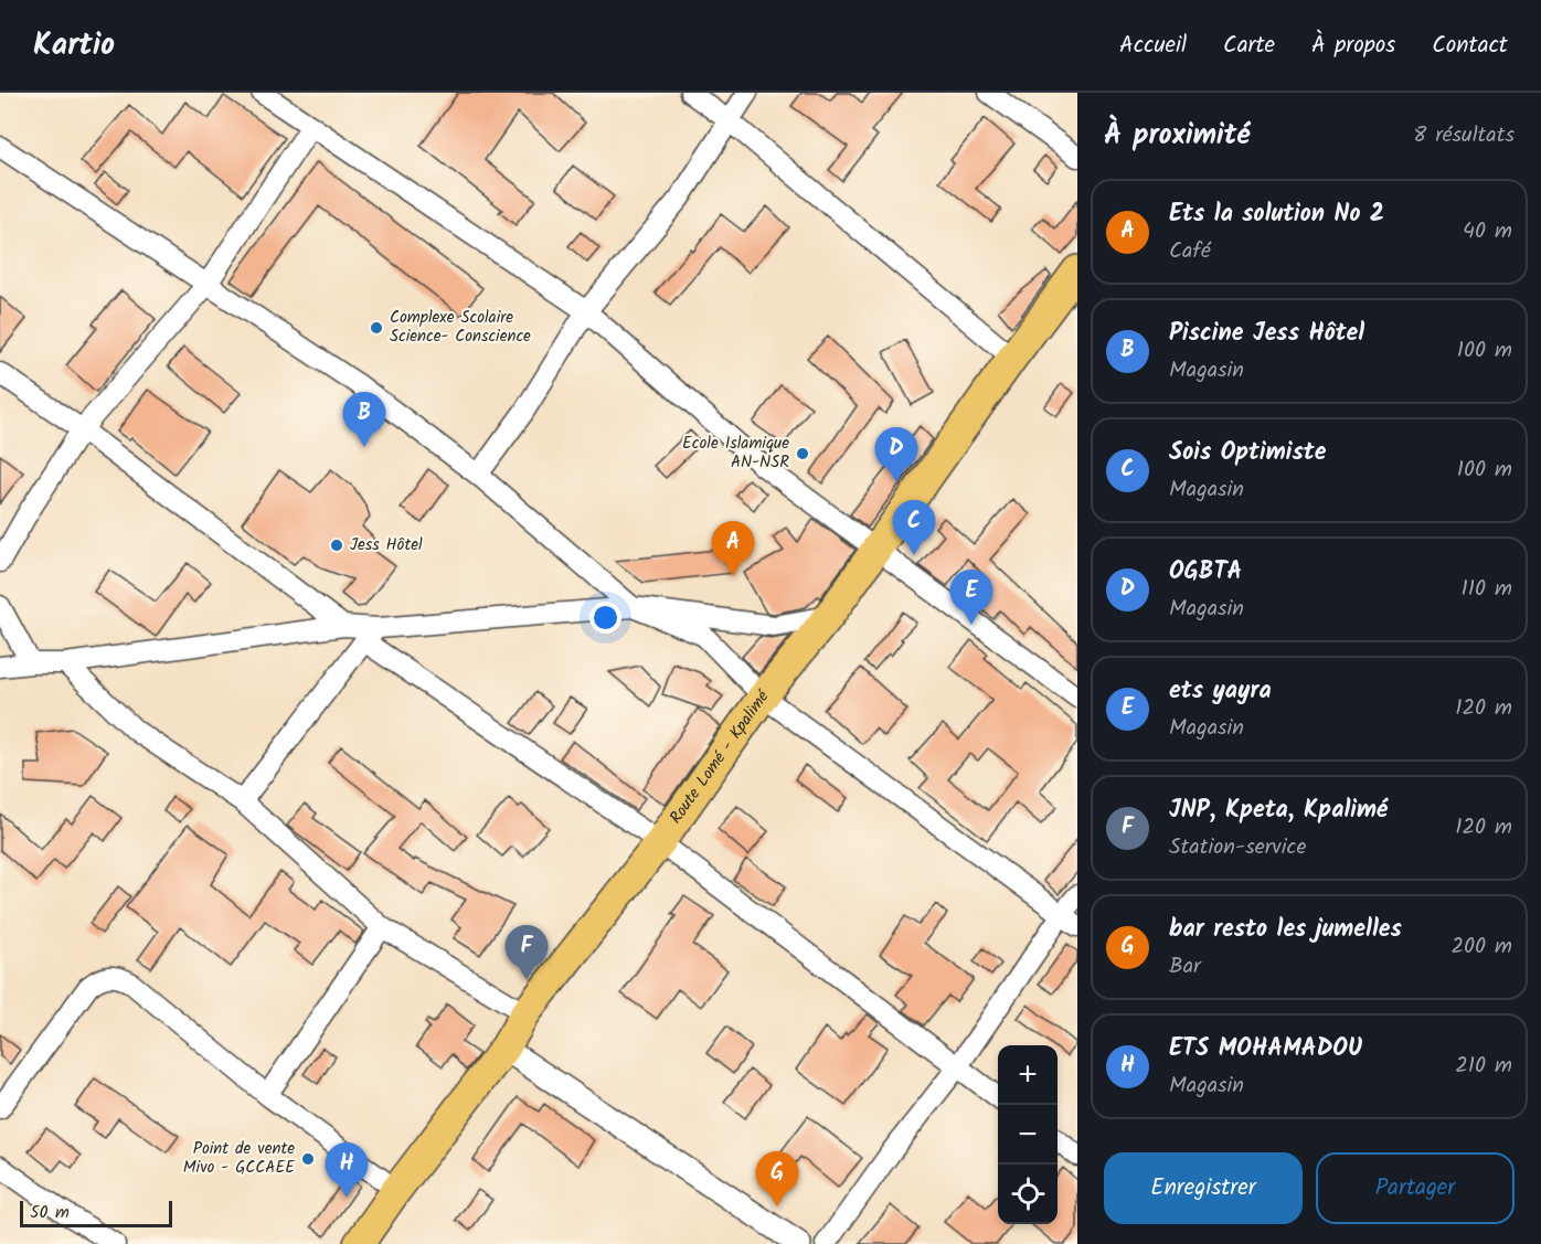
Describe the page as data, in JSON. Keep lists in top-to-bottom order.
{
  "streets": {
    "main road": ["Route Lomé - Kpalimé"]
  },
  "places": [
    "Complexe Scolaire Science- Conscience",
    "Ecole Islamique AN-NSR",
    "Jess Hôtel",
    "Point de vente Mivo - GCCAEE"
  ],
  "scale_bar": "50 m",
  "page": {
    "header": "Kartio",
    "nav": [
      "Accueil",
      "Carte",
      "À propos",
      "Contact"
    ],
    "heading": ["À proximité", "8 résultats"],
    "list": [
      {
        "mark": "A",
        "name": "Ets la solution No 2",
        "note": "Café",
        "value": "40 m"
      },
      {
        "mark": "B",
        "name": "Piscine Jess Hôtel",
        "note": "Magasin",
        "value": "100 m"
      },
      {
        "mark": "C",
        "name": "Sois Optimiste",
        "note": "Magasin",
        "value": "100 m"
      },
      {
        "mark": "D",
        "name": "OGBTA",
        "note": "Magasin",
        "value": "110 m"
      },
      {
        "mark": "E",
        "name": "ets yayra",
        "note": "Magasin",
        "value": "120 m"
      },
      {
        "mark": "F",
        "name": "JNP, Kpeta, Kpalimé",
        "note": "Station-service",
        "value": "120 m"
      },
      {
        "mark": "G",
        "name": "bar resto les jumelles",
        "note": "Bar",
        "value": "200 m"
      },
      {
        "mark": "H",
        "name": "ETS MOHAMADOU",
        "note": "Magasin",
        "value": "210 m"
      }
    ],
    "pins": [
      "B",
      "D",
      "C",
      "A",
      "E",
      "F",
      "H",
      "G"
    ],
    "map_buttons": ["+", "−"],
    "buttons": ["Enregistrer", "Partager"],
    "scale": "50 m"
  }
}
